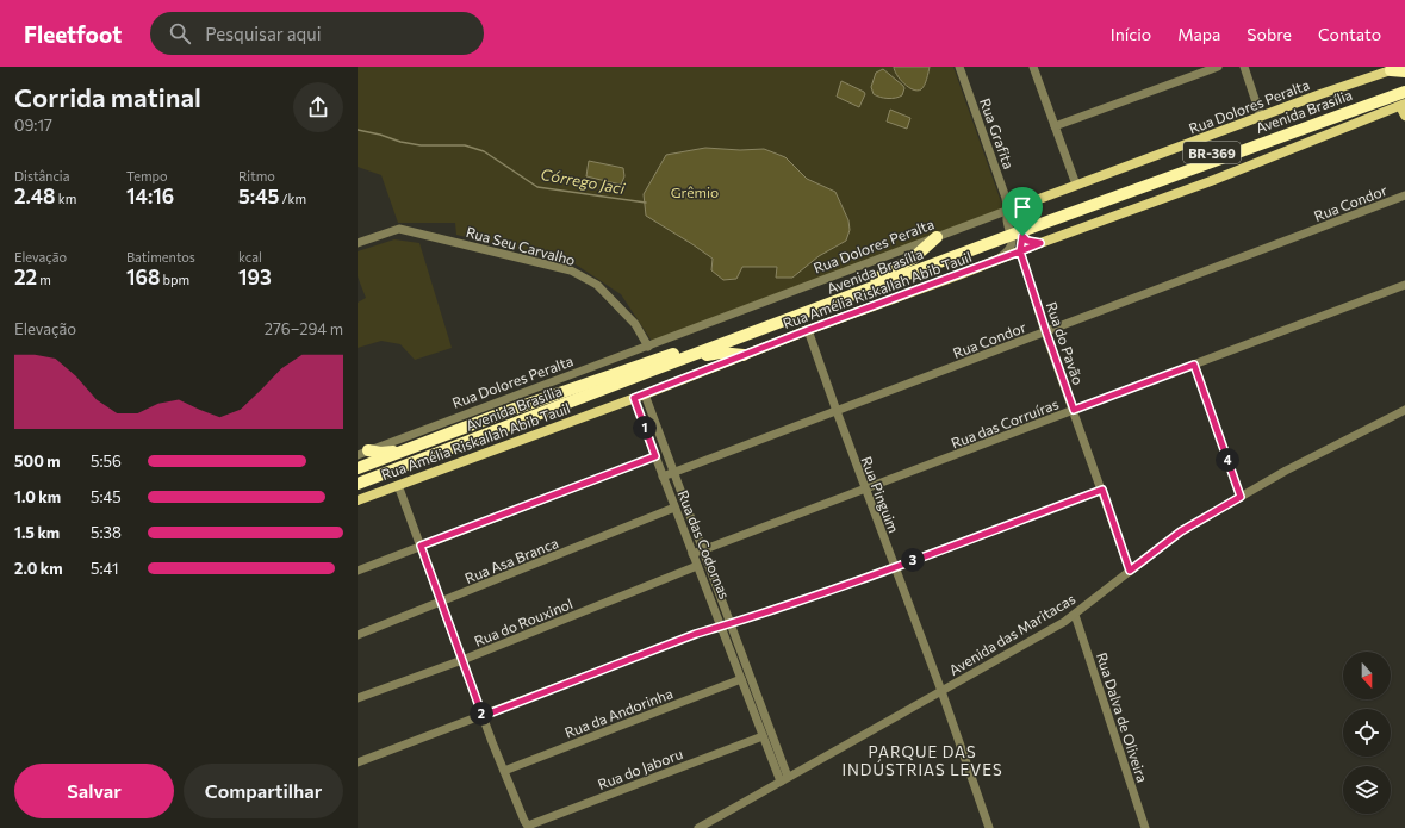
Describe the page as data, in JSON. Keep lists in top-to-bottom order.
{
  "streets": {
    "highway": ["Avenida Brasília", "BR-369"],
    "main road": ["Rua Dolores Peralta", "Rua Amélia Riskallah Abib Tauil"],
    "street": [
      "Rua Grafita",
      "Rua Condor",
      "Rua Seu Carvalho",
      "Rua do Pavão",
      "Rua das Corruíras",
      "Rua Pinguim",
      "Rua das Codornas",
      "Rua Asa Branca",
      "Rua do Rouxinol",
      "Avenida das Maritacas",
      "Rua da Andorinha",
      "Rua Dalva de Oliveira",
      "Rua do Jaboru"
    ]
  },
  "crossings": [
    ["Rua Dolores Peralta", "Rua Grafita"],
    ["Rua Dolores Peralta", "Rua Seu Carvalho"],
    ["Avenida Brasília", "Rua Grafita"],
    ["Avenida Brasília", "Rua do Pavão"],
    ["Rua Grafita", "Rua do Pavão"],
    ["Rua Condor", "Rua do Pavão"],
    ["Rua Condor", "Rua Pinguim"],
    ["Rua Condor", "Rua das Codornas"],
    ["Rua Amélia Riskallah Abib Tauil", "Rua do Pavão"],
    ["Rua Amélia Riskallah Abib Tauil", "Rua Pinguim"],
    ["Rua Amélia Riskallah Abib Tauil", "Rua das Codornas"],
    ["Rua do Pavão", "Rua das Corruíras"],
    ["Rua do Pavão", "Avenida das Maritacas"],
    ["Rua das Corruíras", "Rua Pinguim"],
    ["Rua das Corruíras", "Rua das Codornas"],
    ["Rua Pinguim", "Avenida das Maritacas"],
    ["Rua das Codornas", "Rua Asa Branca"],
    ["Rua das Codornas", "Rua do Rouxinol"],
    ["Rua das Codornas", "Avenida das Maritacas"],
    ["Rua das Codornas", "Rua da Andorinha"],
    ["Rua das Codornas", "Rua do Jaboru"],
    ["Avenida das Maritacas", "Rua Dalva de Oliveira"]
  ],
  "districts": ["PARQUE DAS INDÚSTRIAS LEVES"],
  "water": ["Córrego Jaci"],
  "parks": ["Grêmio"],
  "north": "bottom",
  "page": {
    "header": "Fleetfoot",
    "search": "Pesquisar aqui",
    "nav": [
      "Início",
      "Mapa",
      "Sobre",
      "Contato"
    ],
    "heading": ["Corrida matinal", "09:17"],
    "stats": [
      ["Distância", "2.48 km"],
      ["Tempo", "14:16"],
      ["Ritmo", "5:45 /km"],
      ["Elevação", "22 m"],
      ["Batimentos", "168 bpm"],
      ["kcal", "193"]
    ],
    "chart": ["Elevação", "276–294 m"],
    "pins": [
      "1",
      "4",
      "3",
      "2"
    ],
    "list": [
      {
        "name": "500 m",
        "note": "5:56"
      },
      {
        "name": "1.0 km",
        "note": "5:45"
      },
      {
        "name": "1.5 km",
        "note": "5:38"
      },
      {
        "name": "2.0 km",
        "note": "5:41"
      }
    ],
    "buttons": ["Salvar", "Compartilhar"]
  }
}
